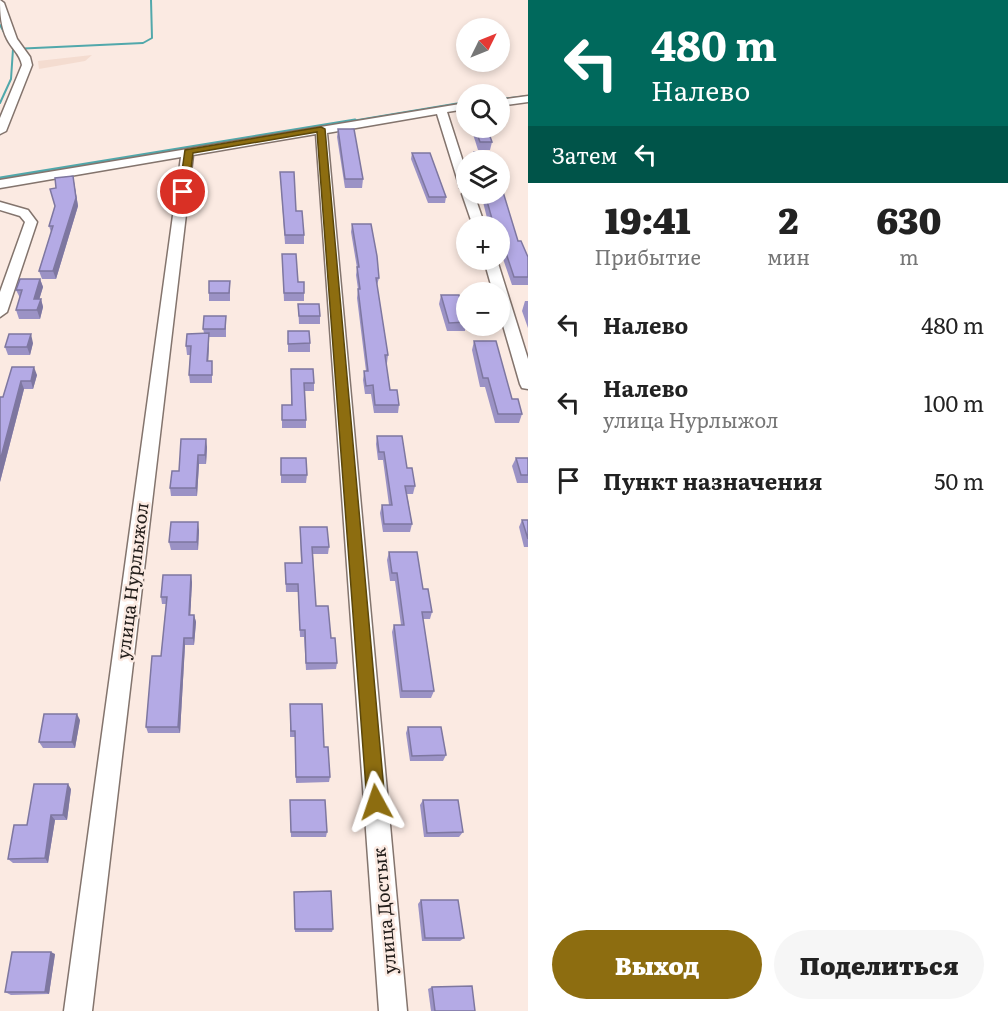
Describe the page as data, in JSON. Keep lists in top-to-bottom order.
{
  "streets": {
    "street": ["улица Нурлыжол", "улица Достык"]
  },
  "north": "top right",
  "page": {
    "turn": ["480 m", "Налево"],
    "map_buttons": ["+", "−"],
    "then": "Затем",
    "eta": [
      "19:41",
      "Прибытие",
      "2",
      "мин",
      "630",
      "m"
    ],
    "list": [
      {
        "name": "Налево",
        "value": "480 m"
      },
      {
        "name": "Налево",
        "note": "улица Нурлыжол",
        "value": "100 m"
      },
      {
        "name": "Пункт назначения",
        "value": "50 m"
      }
    ],
    "buttons": ["Выход", "Поделиться"]
  }
}
